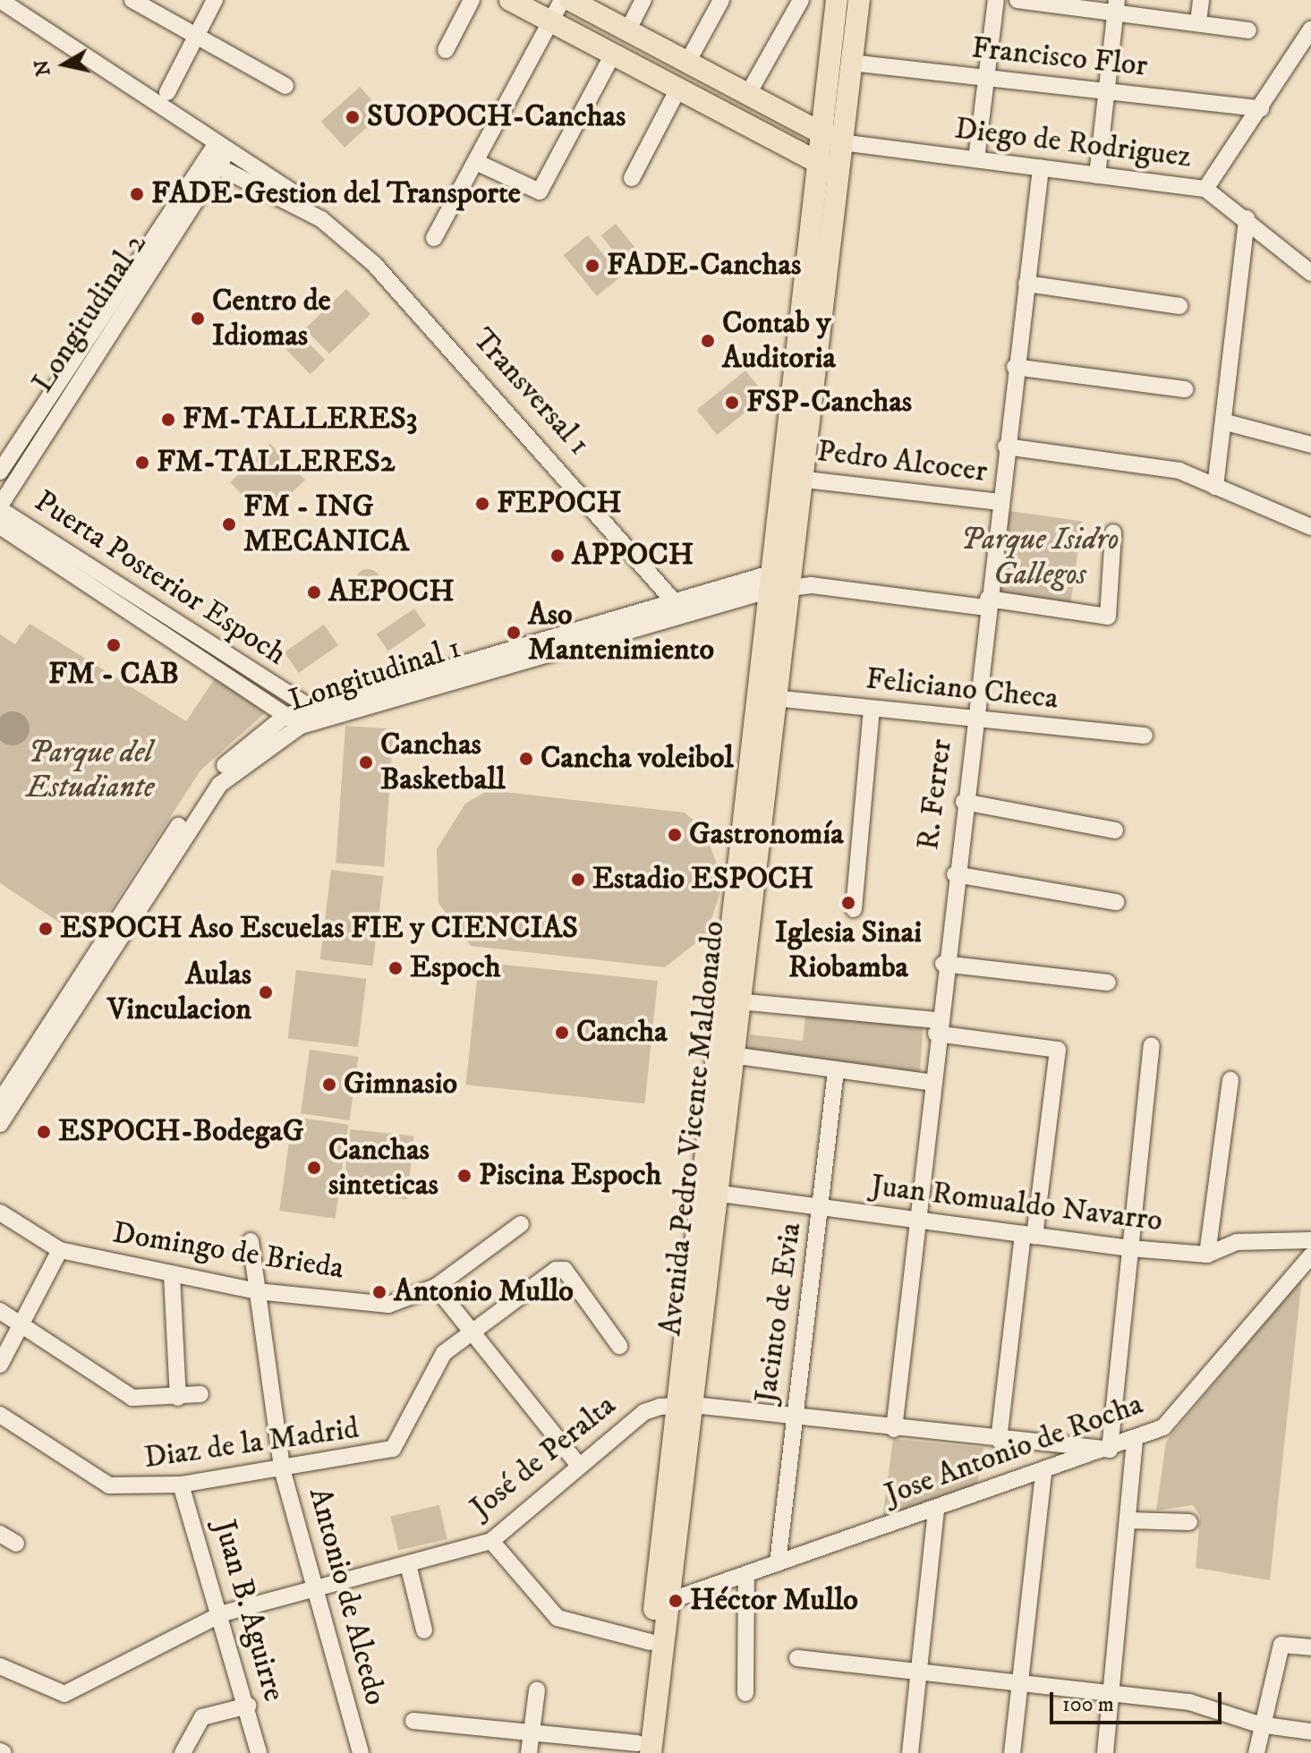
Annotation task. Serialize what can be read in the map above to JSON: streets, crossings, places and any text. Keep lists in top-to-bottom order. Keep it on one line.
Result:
{"streets":{"main road":["Avenida Pedro Vicente Maldonado"],"street":["Francisco Flor","Diego de Rodriguez","Longitudinal 2","Transversal 1","Pedro Alcocer","Puerta Posterior Espoch","Longitudinal 1","Feliciano Checa","R. Ferrer","Juan Romualdo Navarro","Domingo de Brieda","Jacinto de Evia","Diaz de la Madrid","Jose Antonio de Rocha","José de Peralta","Antonio de Alcedo","Juan B. Aguirre"]},"crossings":[["Francisco Flor","Avenida Pedro Vicente Maldonado"],["Diego de Rodriguez","R. Ferrer"],["Diego de Rodriguez","Avenida Pedro Vicente Maldonado"],["Longitudinal 2","Transversal 1"],["Longitudinal 2","Puerta Posterior Espoch"],["Transversal 1","Longitudinal 1"],["Pedro Alcocer","R. Ferrer"],["Pedro Alcocer","Avenida Pedro Vicente Maldonado"],["Puerta Posterior Espoch","Longitudinal 1"],["Longitudinal 1","R. Ferrer"],["Longitudinal 1","Avenida Pedro Vicente Maldonado"],["Feliciano Checa","R. Ferrer"],["Feliciano Checa","Avenida Pedro Vicente Maldonado"],["R. Ferrer","Juan Romualdo Navarro"],["R. Ferrer","José de Peralta"],["Avenida Pedro Vicente Maldonado","Juan Romualdo Navarro"],["Avenida Pedro Vicente Maldonado","Jose Antonio de Rocha"],["Avenida Pedro Vicente Maldonado","José de Peralta"],["Juan Romualdo Navarro","Jacinto de Evia"],["Domingo de Brieda","Antonio de Alcedo"],["Jacinto de Evia","Jose Antonio de Rocha"],["Jacinto de Evia","José de Peralta"],["Diaz de la Madrid","Antonio de Alcedo"],["Diaz de la Madrid","Juan B. Aguirre"],["Jose Antonio de Rocha","José de Peralta"],["José de Peralta","Antonio de Alcedo"],["José de Peralta","Juan B. Aguirre"]],"parks":["Parque Isidro Gallegos","Parque del Estudiante"],"places":["SUOPOCH-Canchas","FADE-Gestion del Transporte","FADE-Canchas","Centro de Idiomas","Contab y Auditoria","FSP-Canchas","FM-TALLERES3","FM-TALLERES2","FEPOCH","FM - ING MECANICA","APPOCH","AEPOCH","Aso Mantenimiento","FM - CAB","Cancha voleibol","Canchas Basketball","Gastronomía","Estadio ESPOCH","Iglesia Sinai Riobamba","ESPOCH Aso Escuelas FIE y CIENCIAS","Espoch","Aulas Vinculacion","Cancha","Gimnasio","ESPOCH-BodegaG","Canchas sinteticas","Piscina Espoch","Antonio Mullo","Héctor Mullo"],"scale_bar":"100 m","north":"left"}
